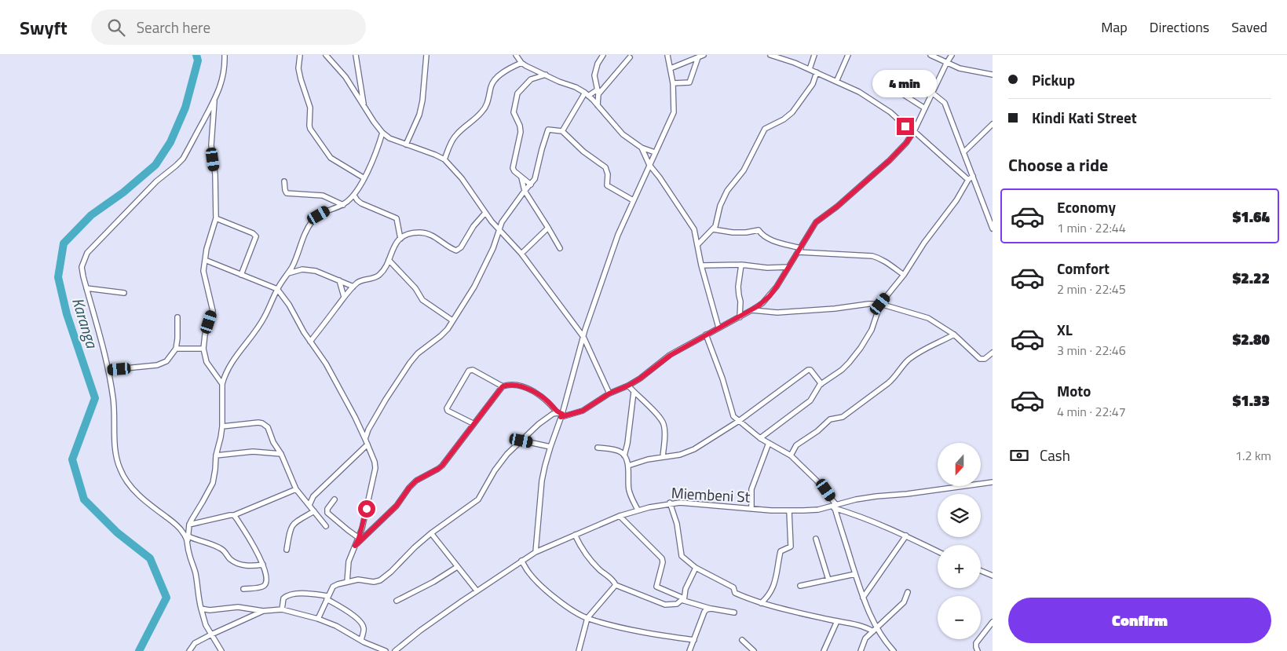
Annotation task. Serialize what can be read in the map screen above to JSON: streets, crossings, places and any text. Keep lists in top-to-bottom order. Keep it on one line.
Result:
{"streets":{"street":["Miembeni St"]},"water":["Karanga"],"north":"bottom","page":{"header":"Swyft","search":"Search here","nav":["Map","Directions","Saved"],"banner":["Pickup","Kindi Kati Street"],"bubble":"4 min","heading":"Choose a ride","list":[{"name":"Economy","note":"1 min · 22:44","value":"$1.64"},{"name":"Comfort","note":"2 min · 22:45","value":"$2.22"},{"name":"XL","note":"3 min · 22:46","value":"$2.80"},{"name":"Moto","note":"4 min · 22:47","value":"$1.33"}],"pay":["Cash","1.2 km"],"map_buttons":["+","−"],"buttons":"Confirm"}}
